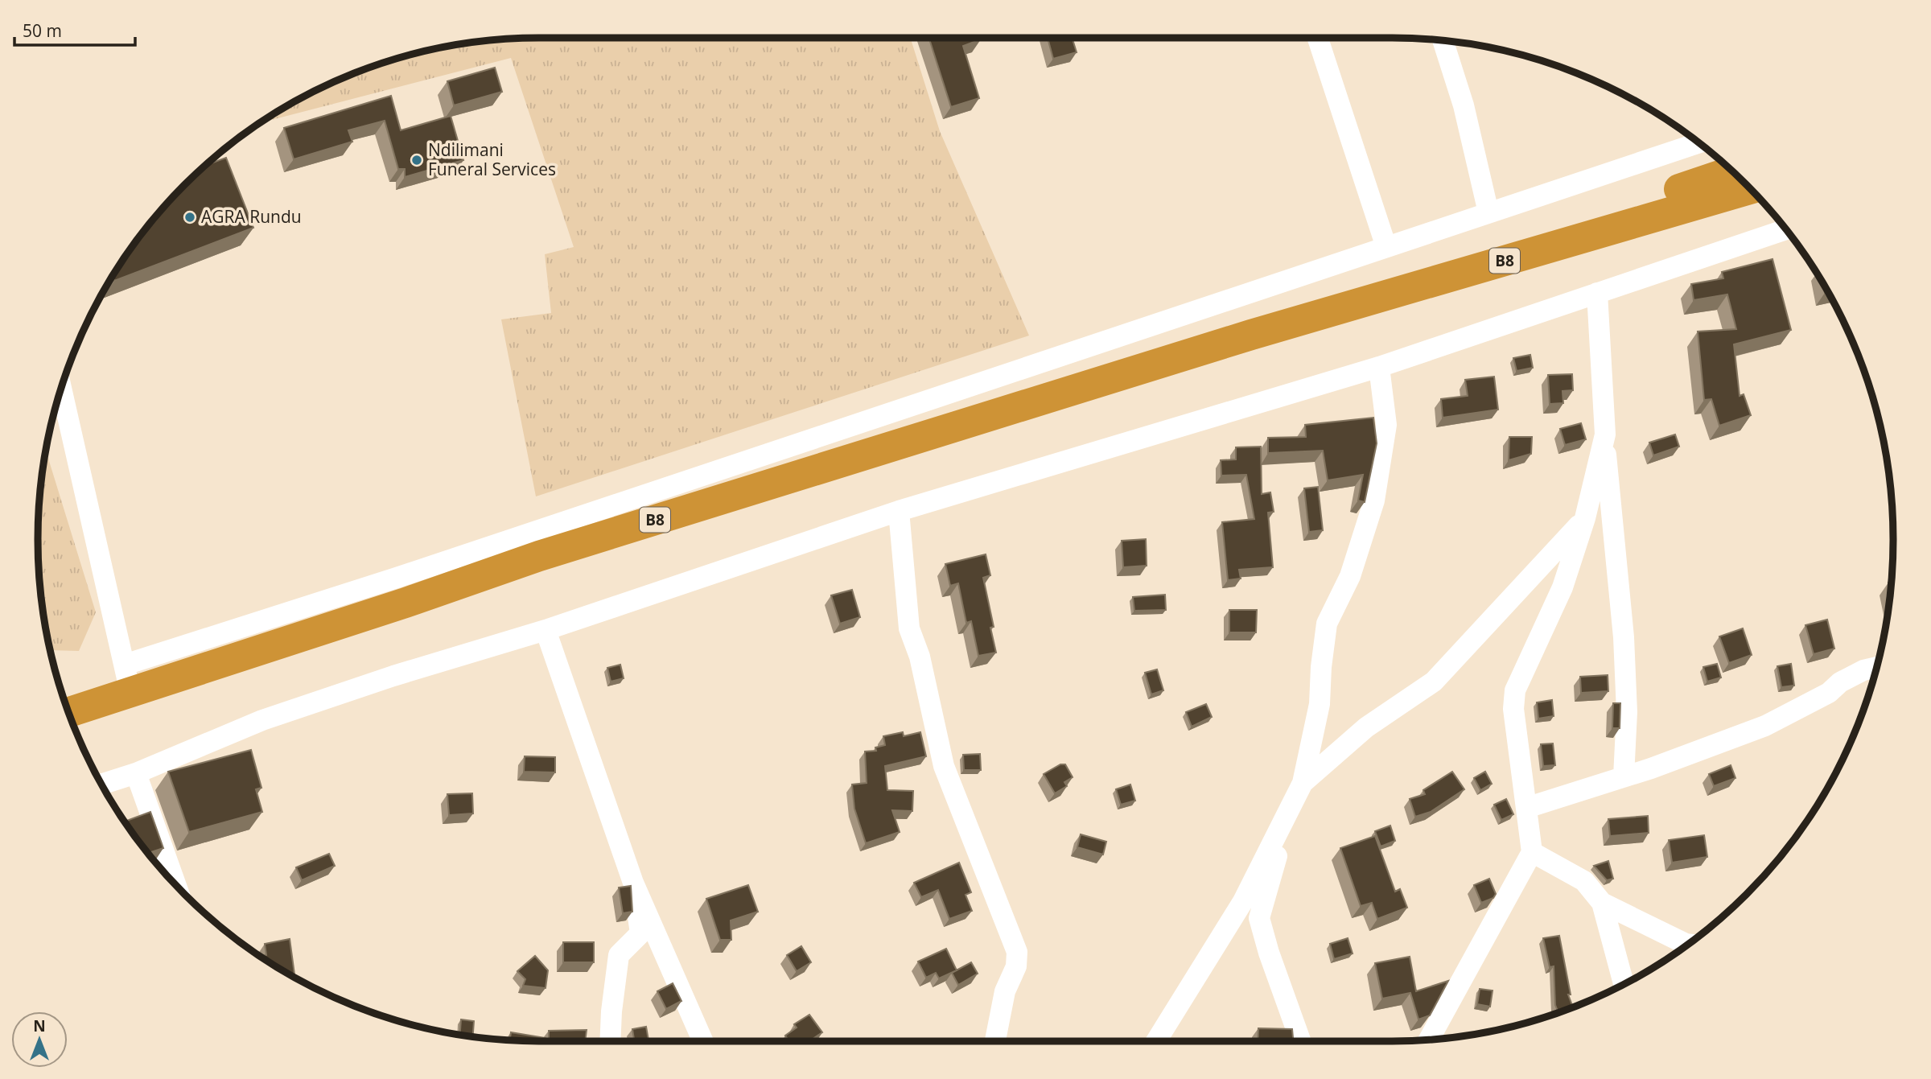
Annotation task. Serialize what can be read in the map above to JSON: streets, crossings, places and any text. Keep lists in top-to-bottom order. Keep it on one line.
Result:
{"streets":{"highway":["B8"]},"places":["Ndilimani Funeral Services","AGRA Rundu"],"scale_bar":"50 m","north":"top"}
